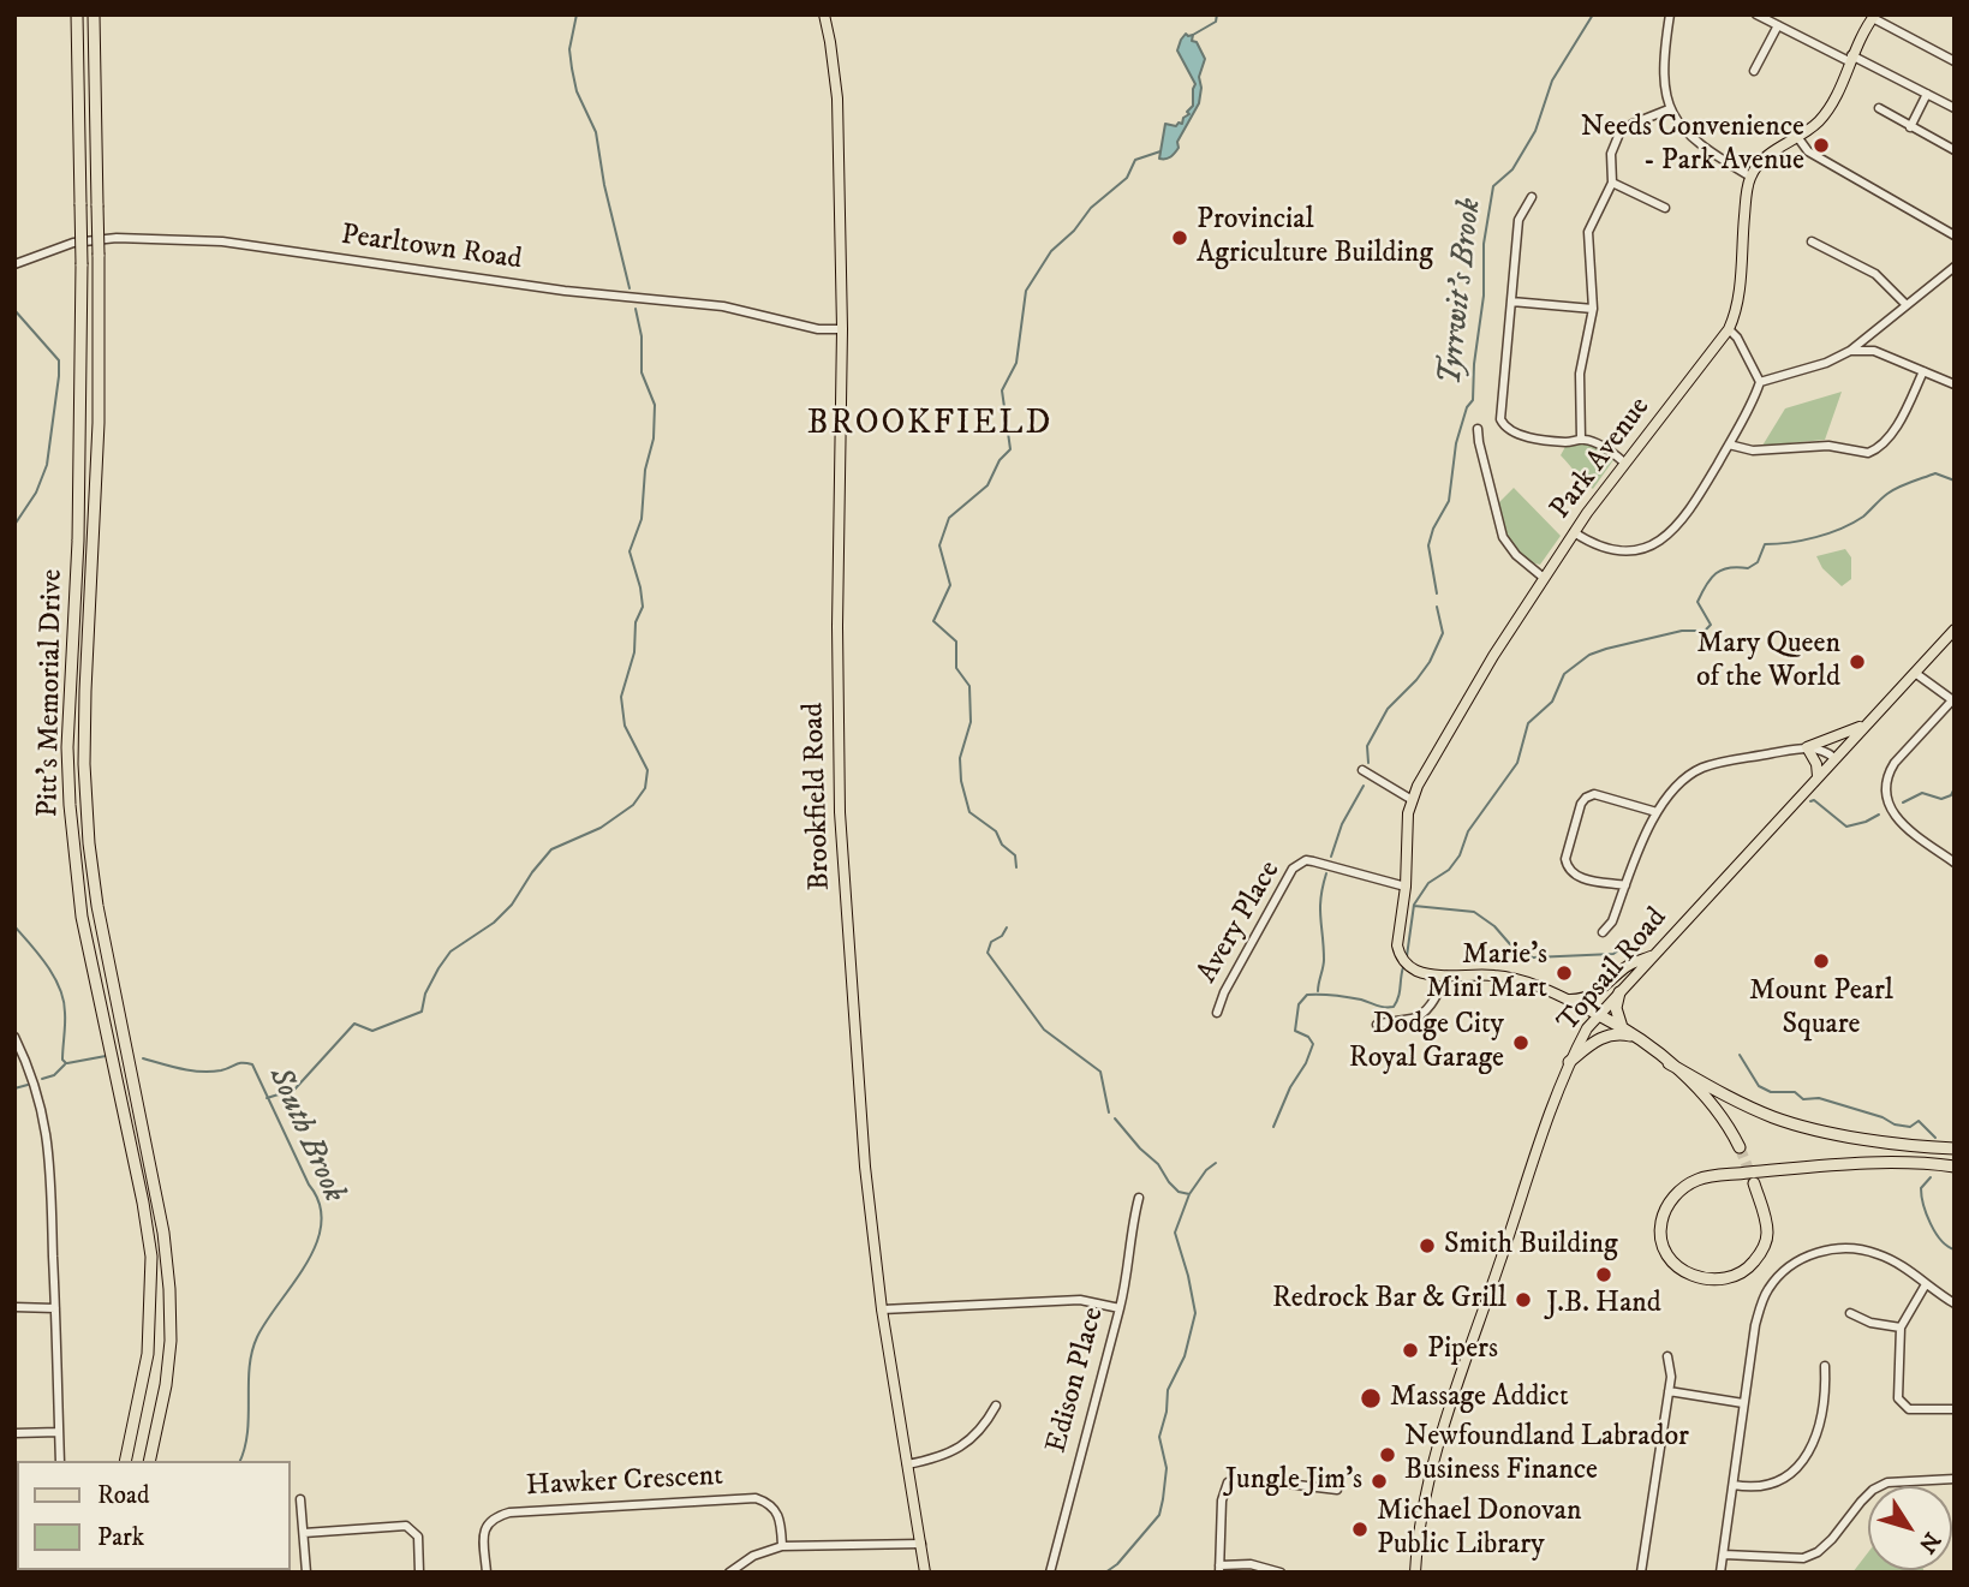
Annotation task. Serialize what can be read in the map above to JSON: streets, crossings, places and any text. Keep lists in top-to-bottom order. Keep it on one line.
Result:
{"streets":{"highway":["Pitt's Memorial Drive"],"main road":["Park Avenue","Brookfield Road","Topsail Road"],"street":["Pearltown Road","Avery Place","Edison Place","Hawker Crescent"]},"crossings":[["Pearltown Road","Brookfield Road"],["Park Avenue","Avery Place"]],"districts":["BROOKFIELD"],"water":["Tyrrwit's Brook","South Brook"],"places":["Needs Convenience - Park Avenue","Provincial Agriculture Building","Mary Queen of the World","Mount Pearl Square","Marie's Mini Mart","Dodge City Royal Garage","Smith Building","J.B. Hand","Redrock Bar & Grill","Pipers","Massage Addict","Newfoundland Labrador Business Finance","Jungle Jim's","Michael Donovan Public Library"],"legend":["Road","Park"],"north":"bottom right"}
